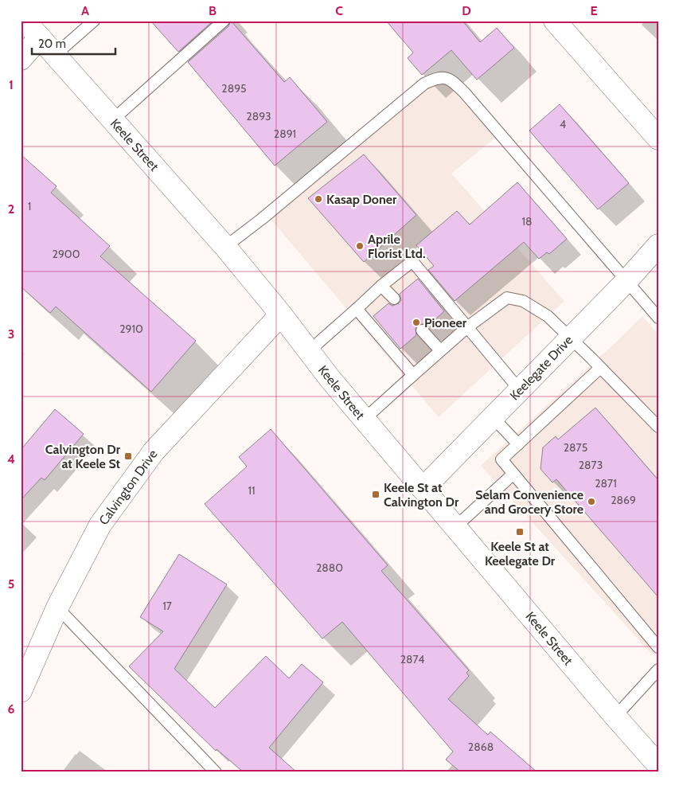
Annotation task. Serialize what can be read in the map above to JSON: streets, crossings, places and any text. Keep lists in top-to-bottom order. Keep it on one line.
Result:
{"streets":{"main road":["Keele Street","Keelegate Drive","Calvington Drive"]},"crossings":[["Keele Street","Keelegate Drive"],["Keele Street","Calvington Drive"]],"places":{"other":["Kasap Doner","Aprile Florist Ltd.","Pioneer","Selam Convenience and Grocery Store"],"transit":["Calvington Dr at Keele St","Keele St at Calvington Dr","Keele St at Keelegate Dr"]},"house_numbers":["2895","2893","4","2891","1","18","2900","2910","2875","2873","2871","11","2869","2880","17","2874","2868"],"scale_bar":"20 m","grid":{"columns":["A","B","C","D","E"],"rows":["1","2","3","4","5","6"]}}
